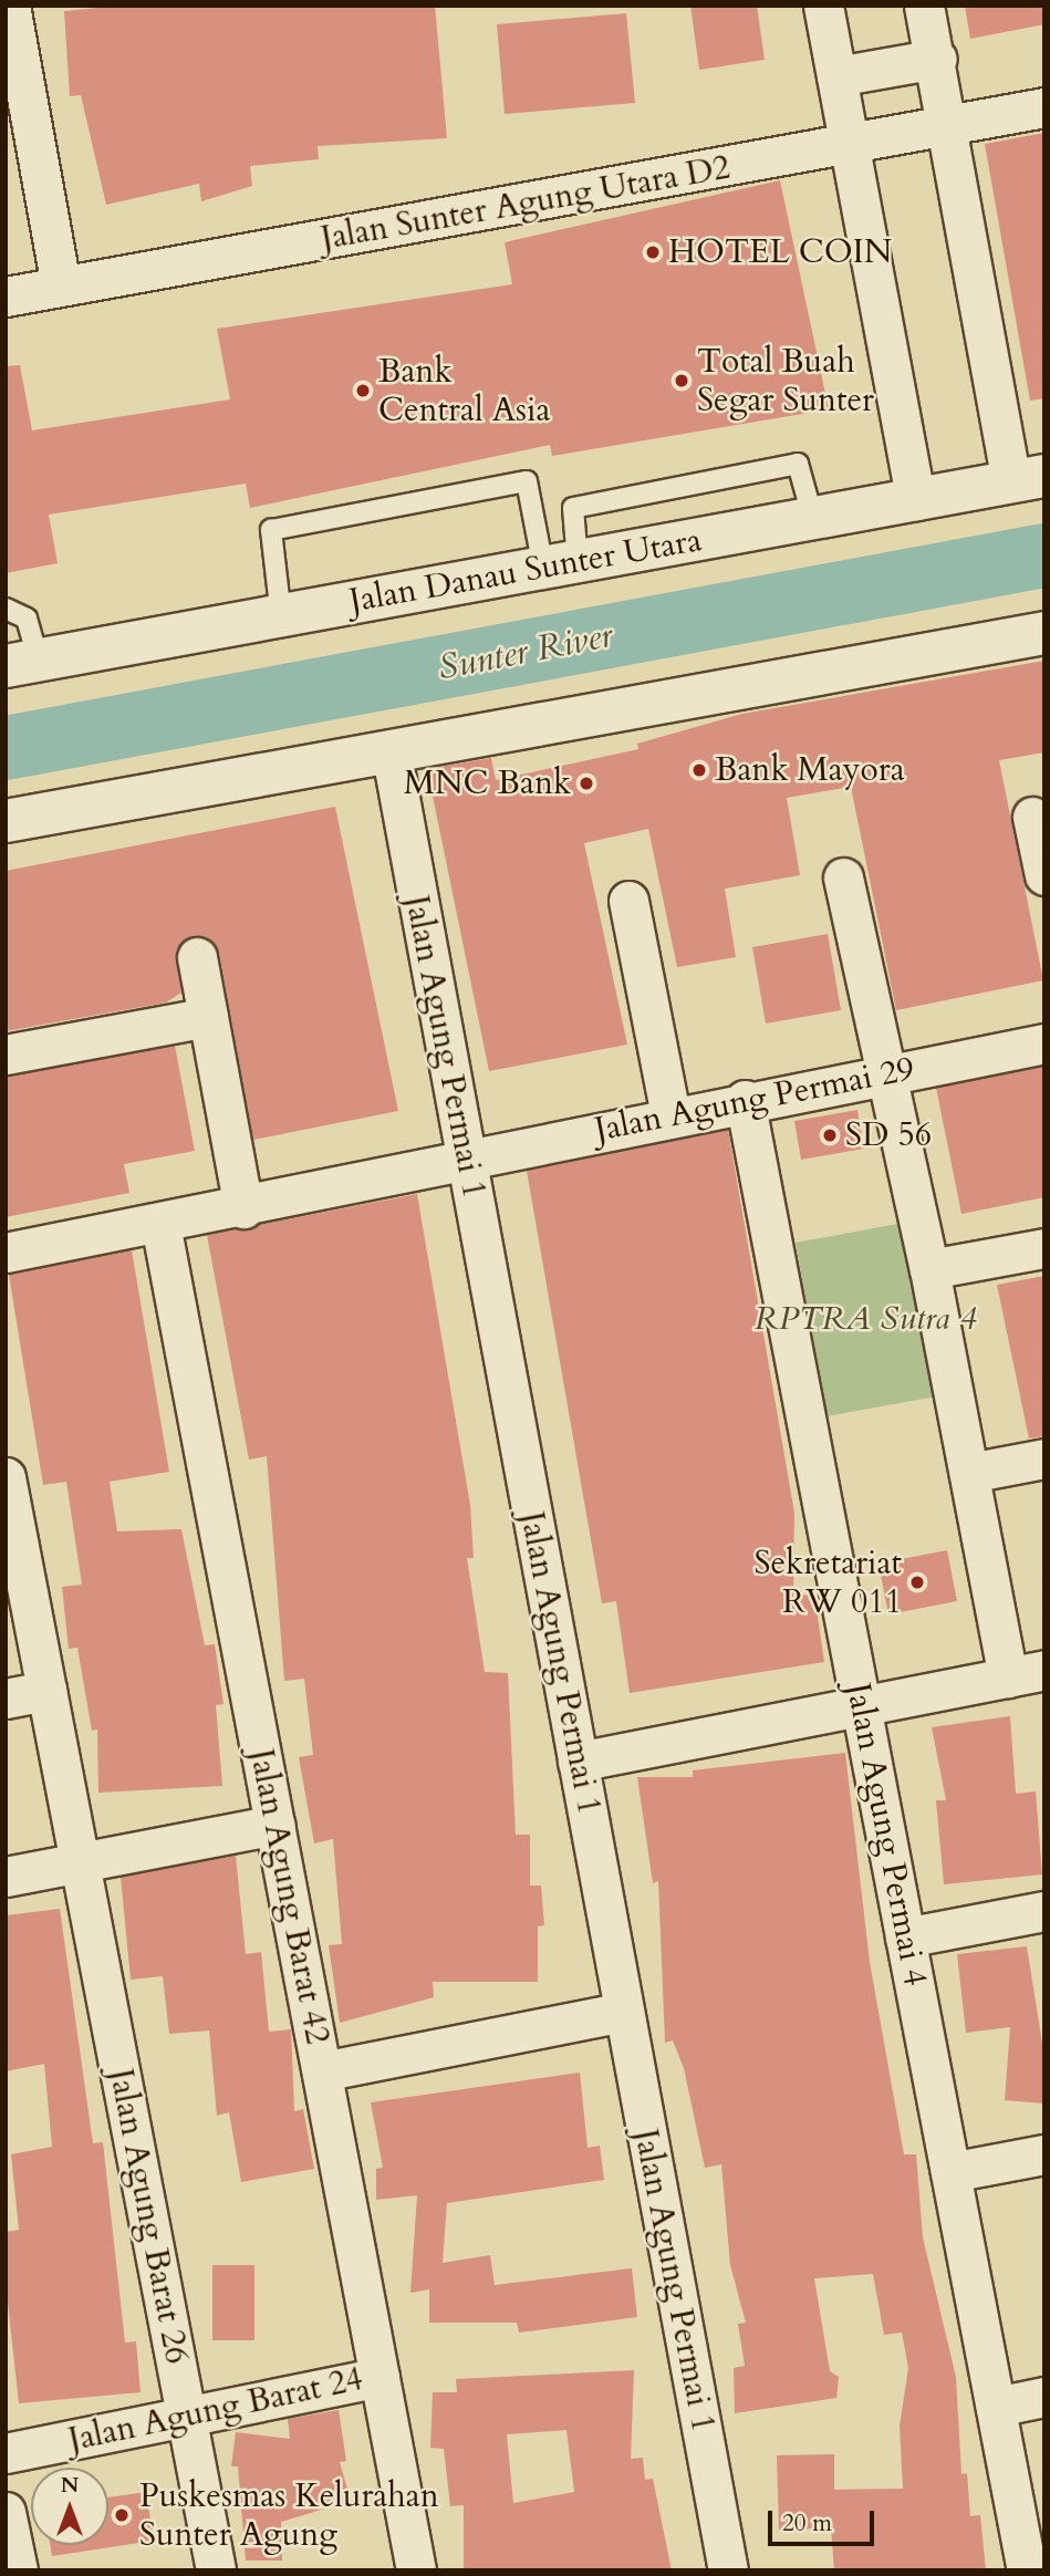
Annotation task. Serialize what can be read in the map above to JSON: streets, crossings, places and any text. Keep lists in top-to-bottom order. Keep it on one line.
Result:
{"streets":{"main road":["Jalan Danau Sunter Utara"],"street":["Jalan Sunter Agung Utara D2","Jalan Agung Permai 1","Jalan Agung Permai 29","Jalan Agung Permai 4","Jalan Agung Barat 42","Jalan Agung Barat 26","Jalan Agung Barat 24"]},"crossings":[["Jalan Agung Permai 1","Jalan Agung Permai 29"],["Jalan Agung Permai 29","Jalan Agung Permai 4"],["Jalan Agung Permai 29","Jalan Agung Barat 42"],["Jalan Agung Barat 42","Jalan Agung Barat 24"],["Jalan Agung Barat 26","Jalan Agung Barat 24"]],"water":["Sunter River"],"parks":["RPTRA Sutra 4"],"places":["HOTEL COIN","Total Buah Segar Sunter","Bank Central Asia","Bank Mayora","MNC Bank","SD 56","Sekretariat RW 011","Puskesmas Kelurahan Sunter Agung"],"scale_bar":"20 m","north":"top"}
